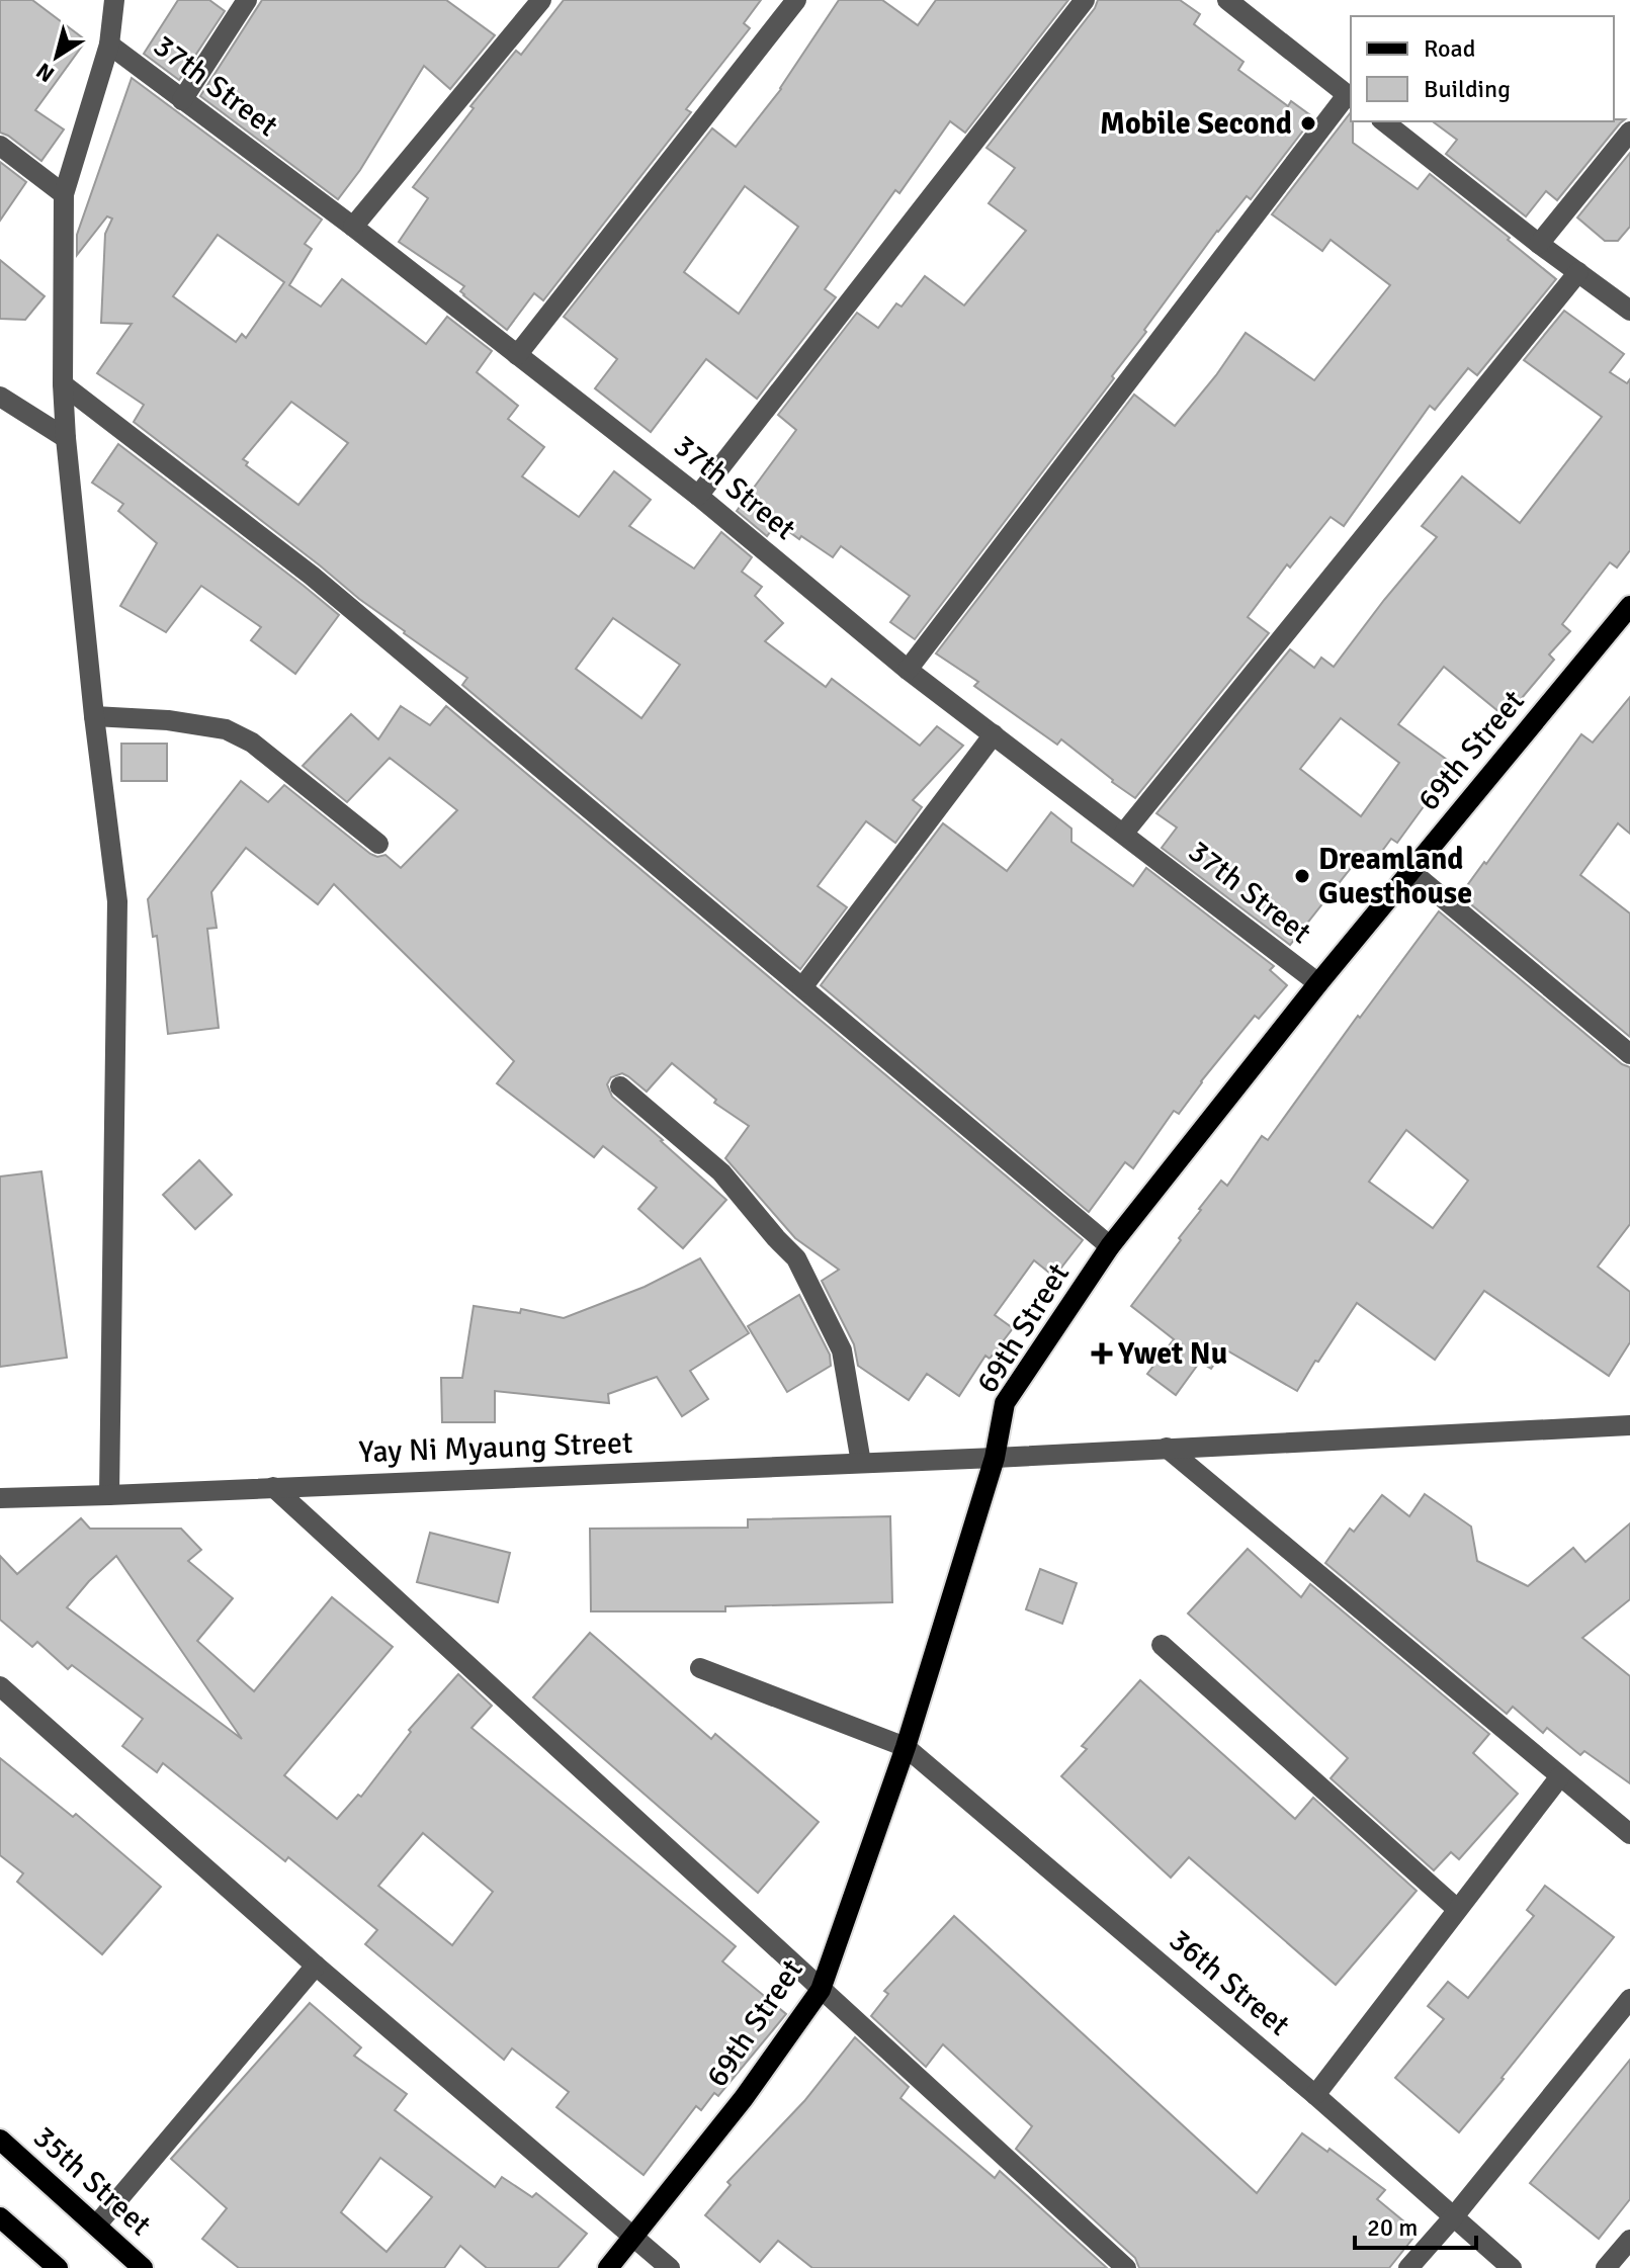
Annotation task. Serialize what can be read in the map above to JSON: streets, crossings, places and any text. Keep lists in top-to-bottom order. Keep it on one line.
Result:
{"streets":{"main road":["69th Street","35th Street"],"street":["37th Street","Yay Ni Myaung Street","36th Street"]},"crossings":[["37th Street","69th Street"],["69th Street","Yay Ni Myaung Street"],["69th Street","36th Street"]],"places":{"other":["Mobile Second","Dreamland Guesthouse"],"health":["Ywet Nu"]},"legend":["Road","Building"],"scale_bar":"20 m","north":"bottom left"}
